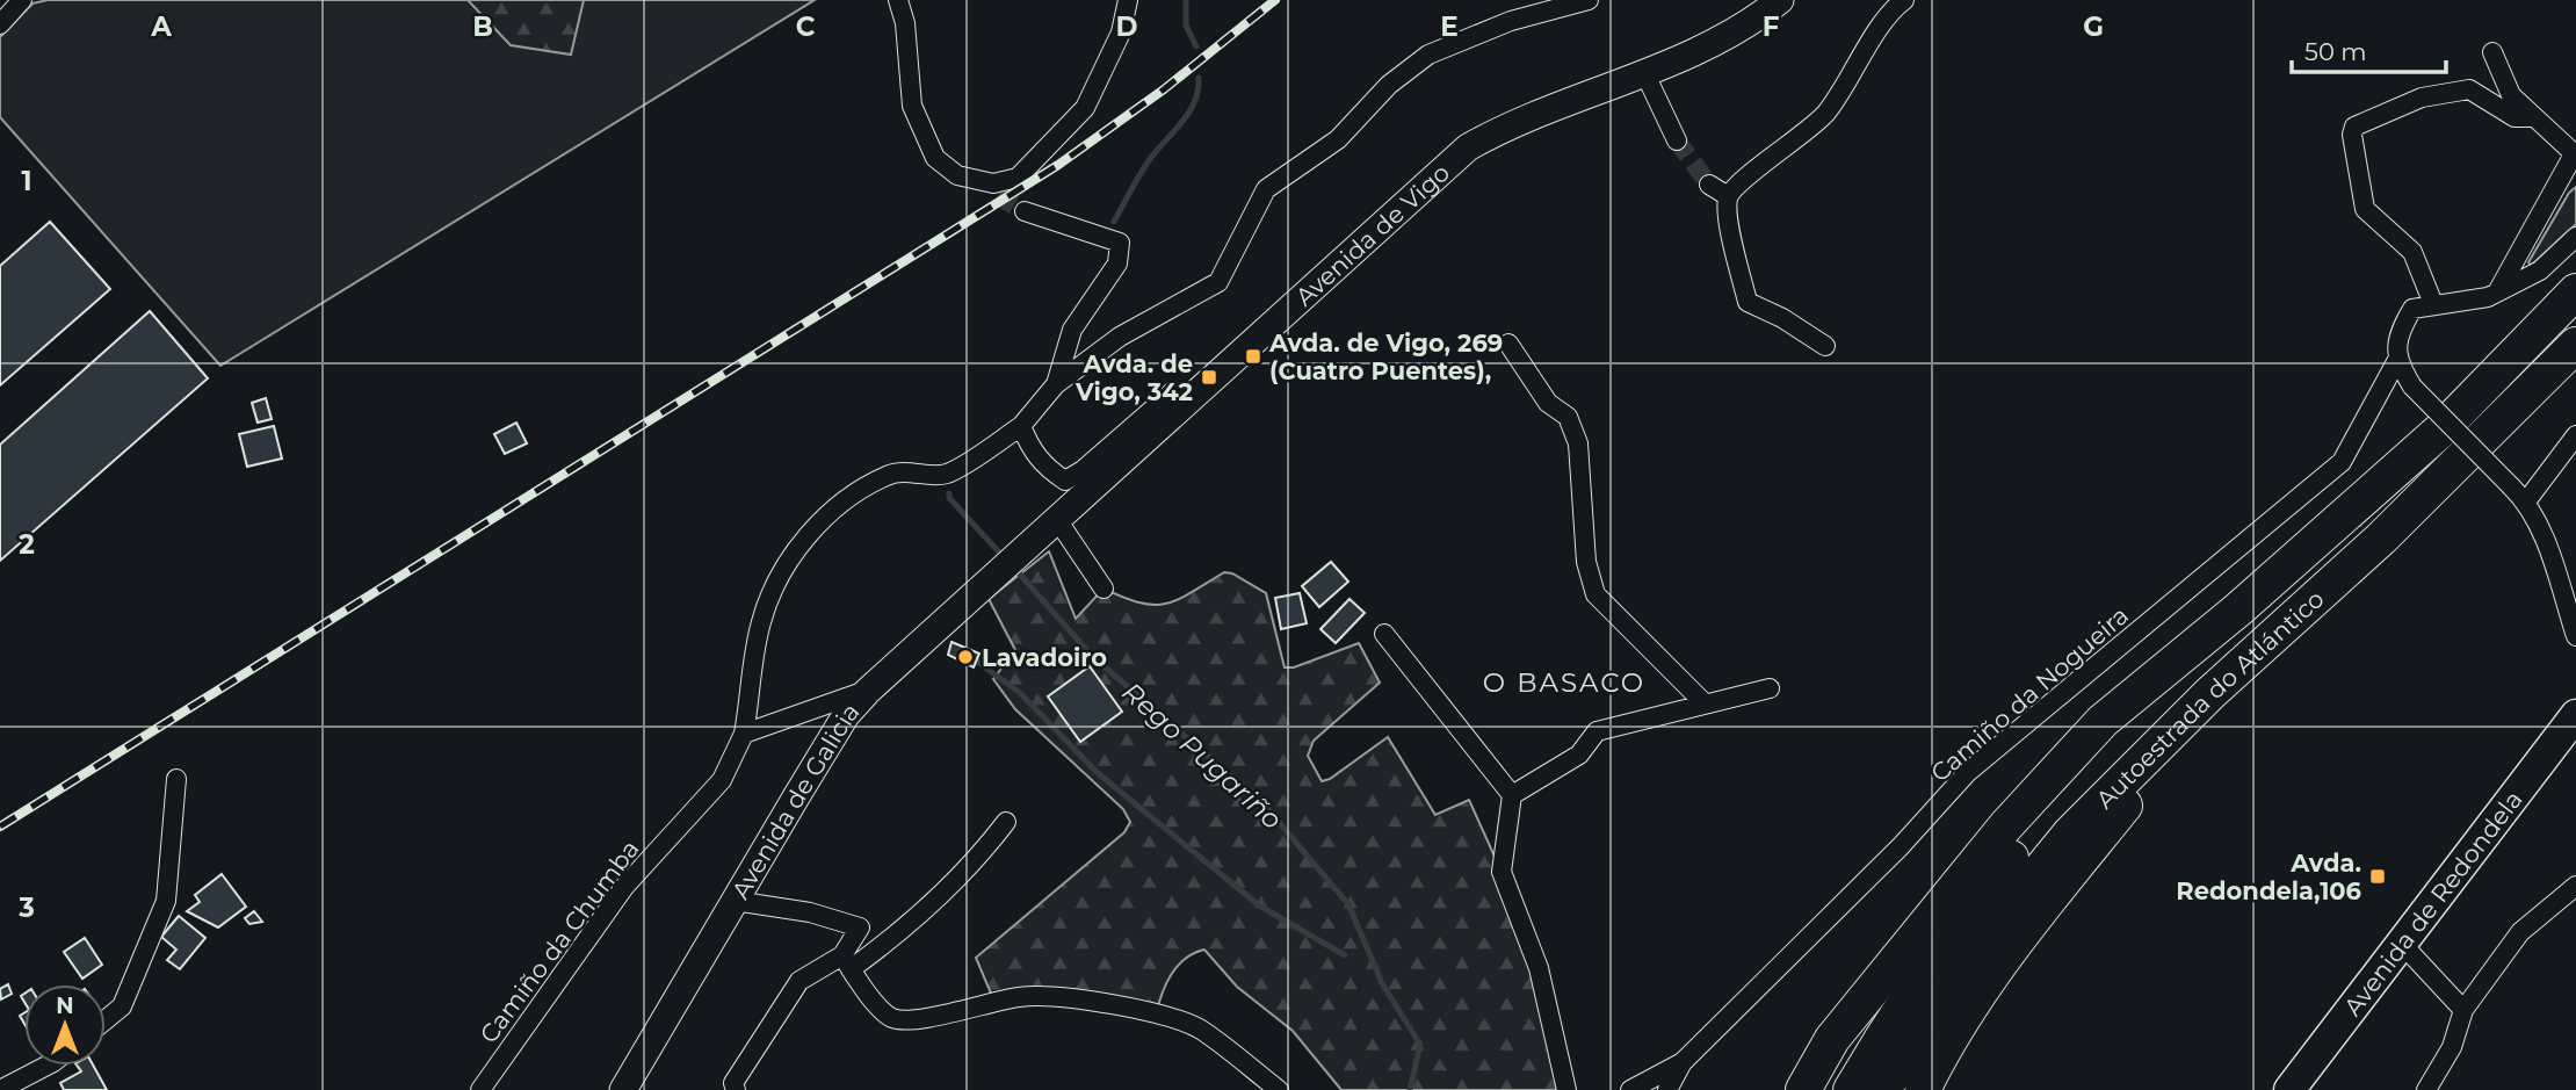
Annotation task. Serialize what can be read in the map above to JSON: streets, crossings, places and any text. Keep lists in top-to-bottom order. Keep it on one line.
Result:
{"streets":{"highway":["Autoestrada do Atlántico","Avenida de Redondela"],"main road":["Avenida de Vigo","Avenida de Galicia"],"street":["Camiño da Nogueira","Camiño da Chumba"]},"crossings":[["Avenida de Vigo","Avenida de Galicia"]],"districts":["O BASACO"],"water":["Rego Pugariño"],"places":{"transit":["Avda. de Vigo, 269 (Cuatro Puentes),","Avda. de Vigo, 342","Avda. Redondela,106"],"other":["Lavadoiro"]},"scale_bar":"50 m","north":"top","grid":{"columns":["A","B","C","D","E","F","G"],"rows":["1","2","3"]}}
